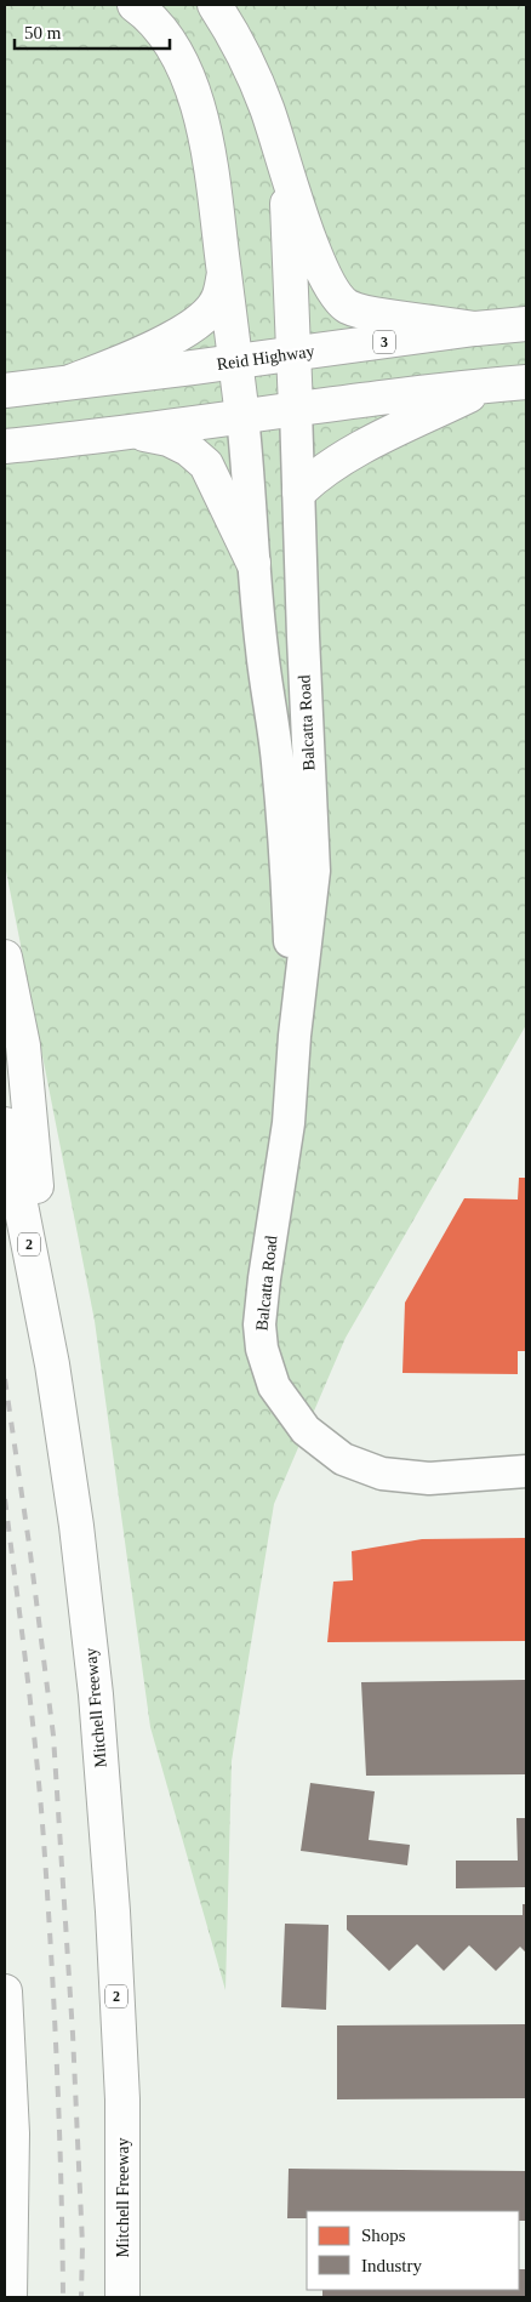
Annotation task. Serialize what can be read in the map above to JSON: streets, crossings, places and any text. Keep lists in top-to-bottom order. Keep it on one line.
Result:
{"streets":{"highway":["3","Reid Highway","2","Mitchell Freeway"],"main road":["Balcatta Road"]},"legend":["Shops","Industry"],"scale_bar":"50 m"}
